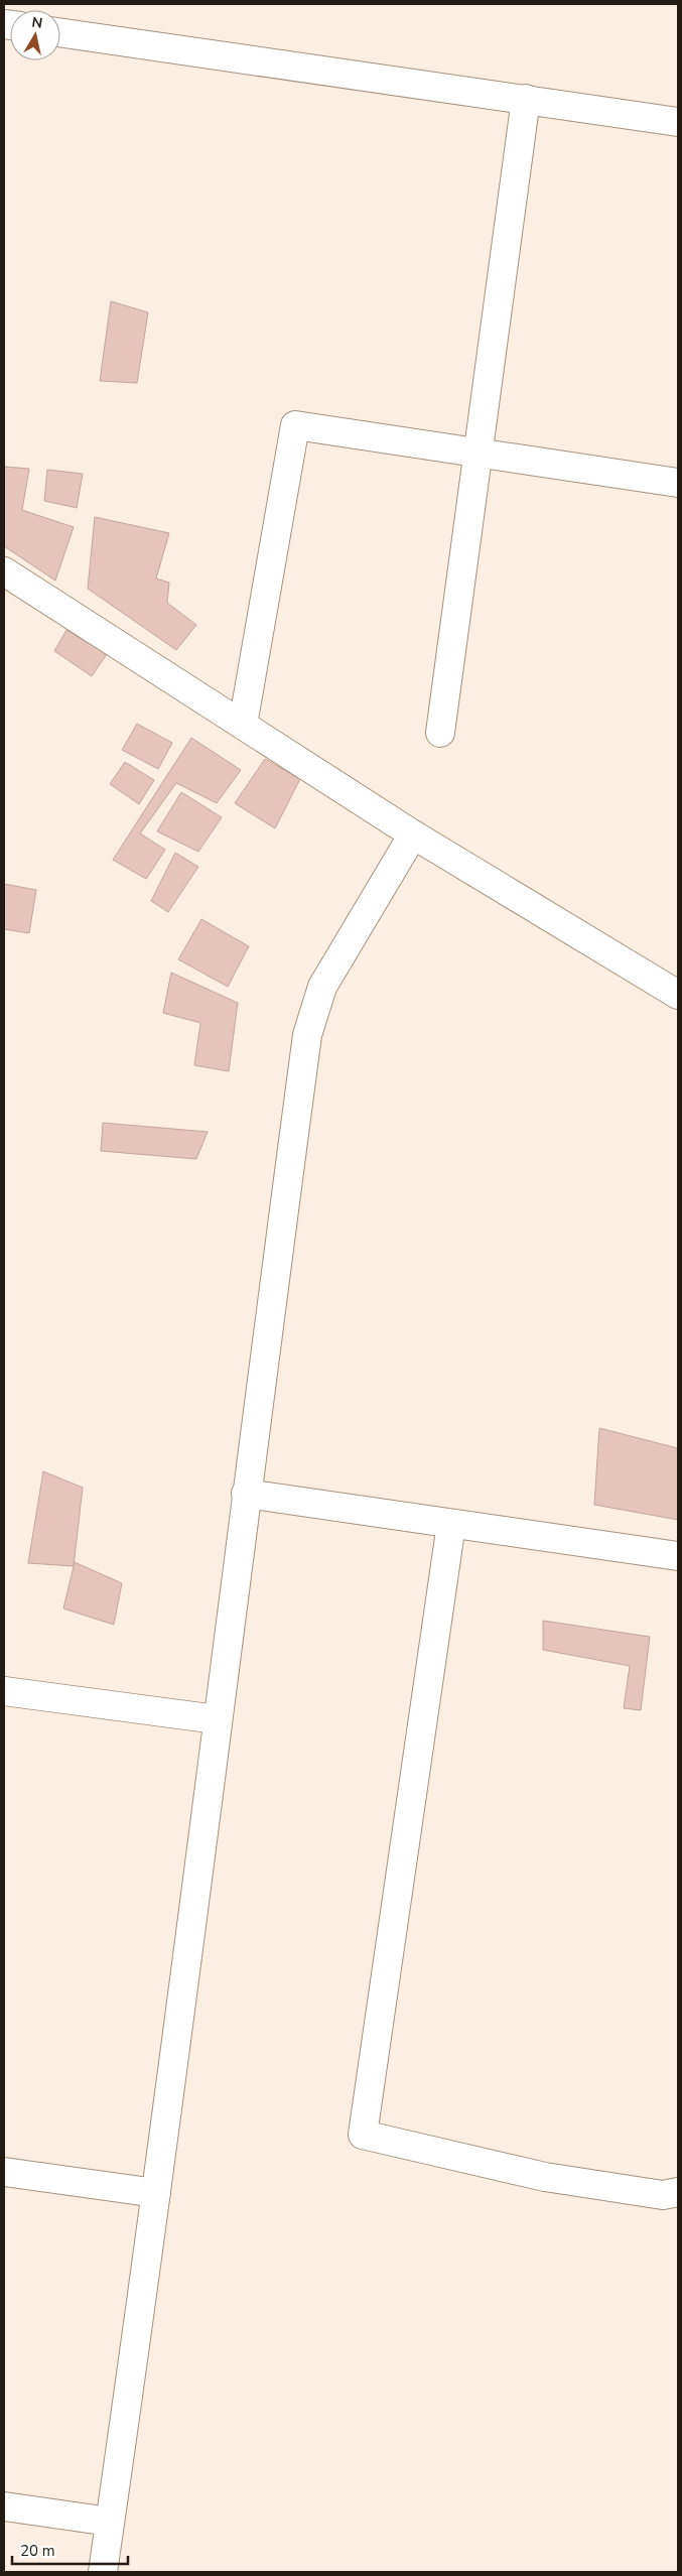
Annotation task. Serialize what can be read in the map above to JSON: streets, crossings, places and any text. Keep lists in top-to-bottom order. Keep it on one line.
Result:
{"scale_bar":"20 m","north":"top"}
